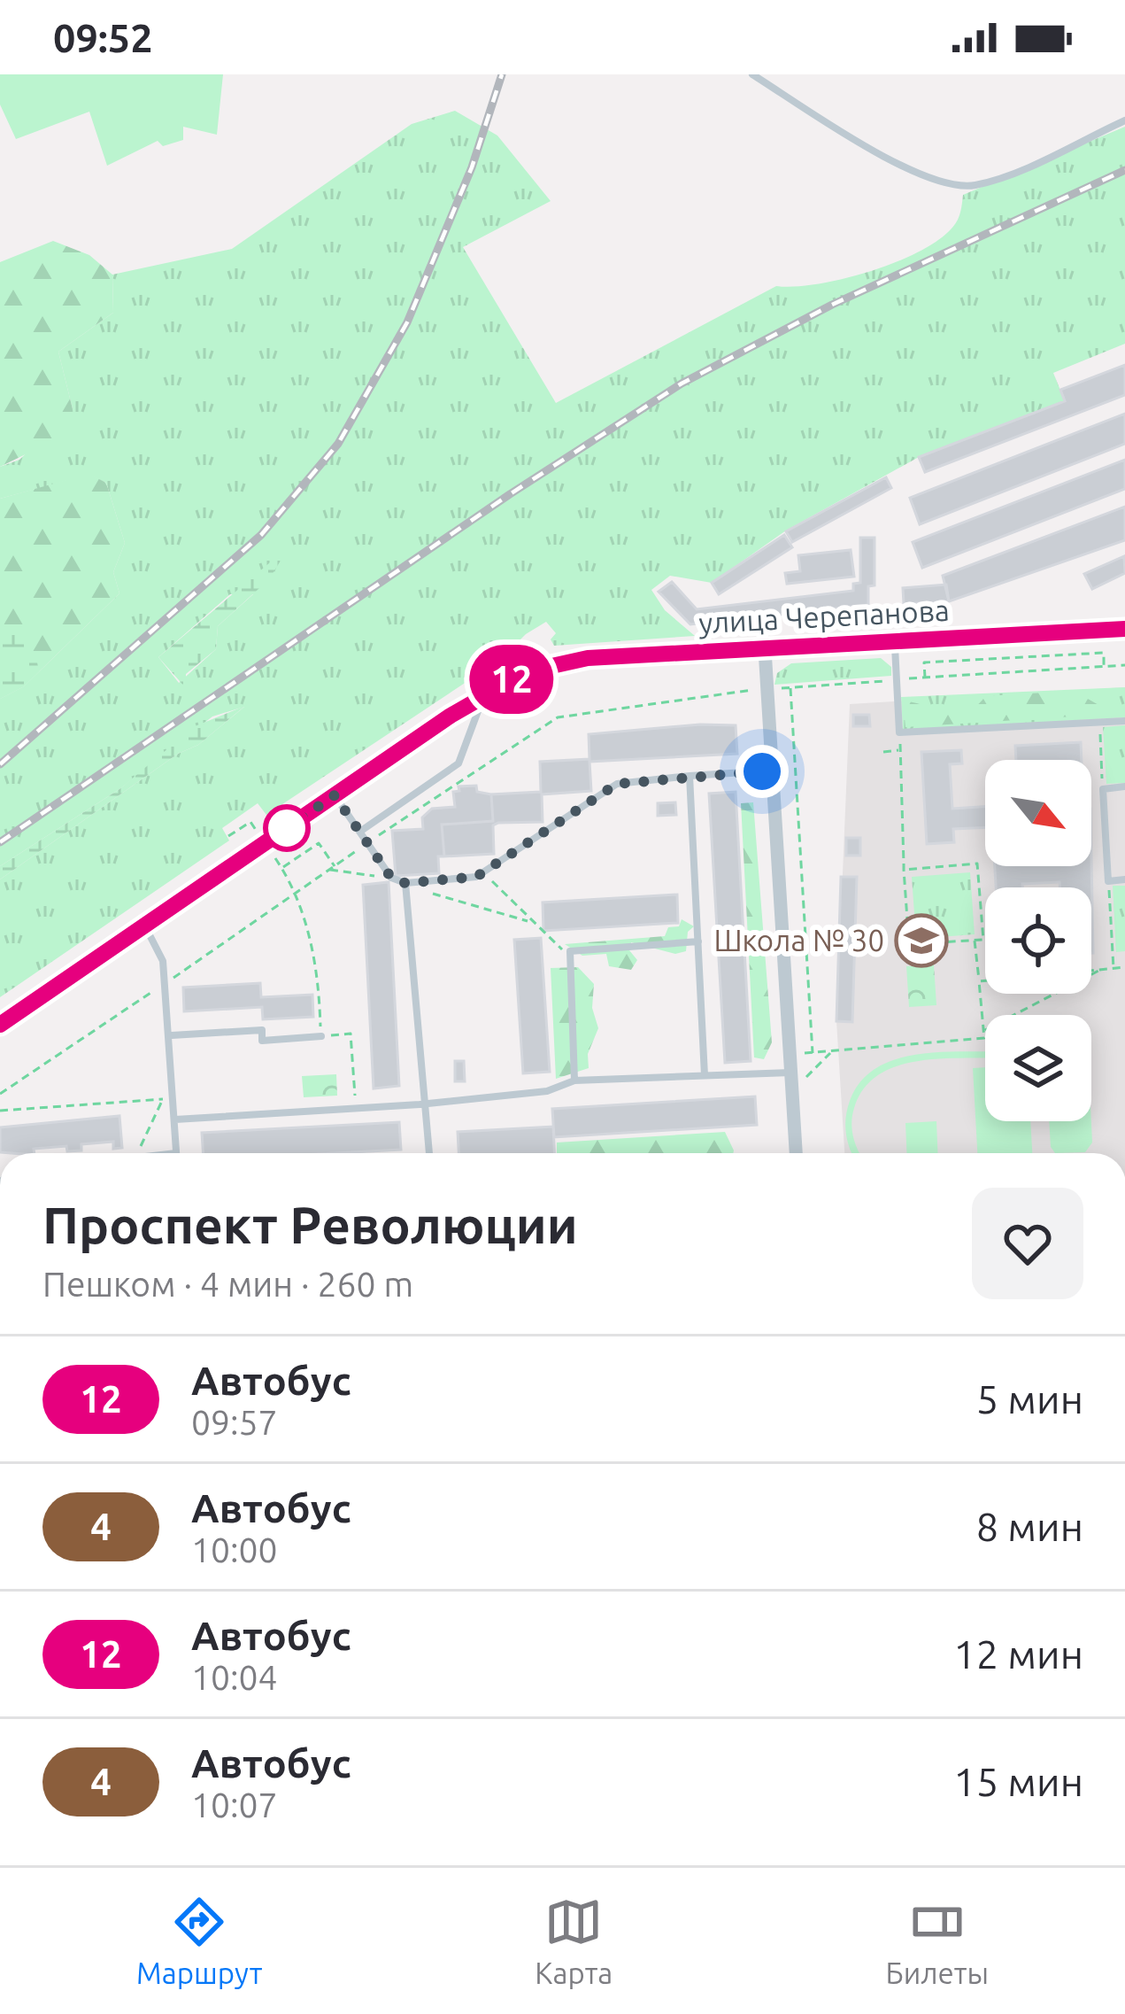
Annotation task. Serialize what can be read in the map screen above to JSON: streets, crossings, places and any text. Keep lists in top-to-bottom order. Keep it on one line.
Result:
{"streets":{"main road":["улица Черепанова"]},"places":{"school or university":["Школа № 30"]},"lines":["bus line 12"],"north":"bottom right","page":{"status":"09:52","on_map":"12","heading":["Проспект Революции","Пешком · 4 мин · 260 m"],"list":[{"mark":"12","name":"Автобус","note":"09:57","value":"5 мин"},{"mark":"4","name":"Автобус","note":"10:00","value":"8 мин"},{"mark":"12","name":"Автобус","note":"10:04","value":"12 мин"},{"mark":"4","name":"Автобус","note":"10:07","value":"15 мин"}],"tabs":["Маршрут","Карта","Билеты"]}}
